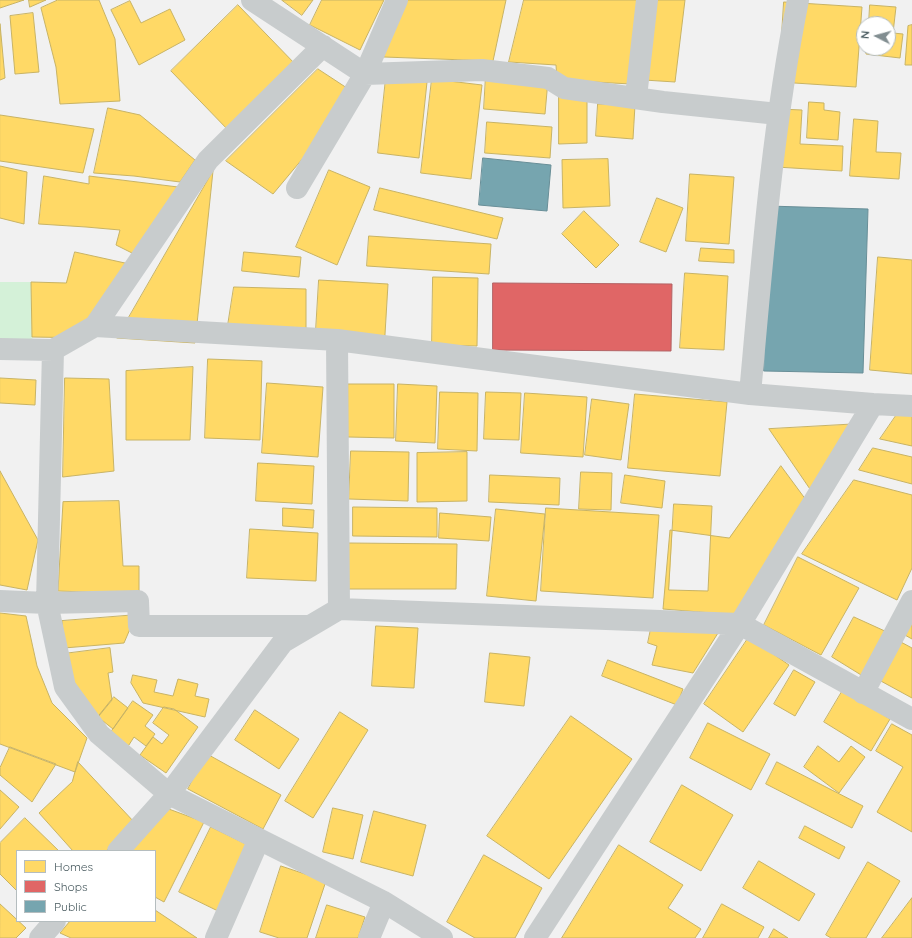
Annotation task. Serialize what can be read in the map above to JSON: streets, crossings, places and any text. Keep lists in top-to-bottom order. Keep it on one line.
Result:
{"legend":["Homes","Shops","Public"],"north":"left"}
